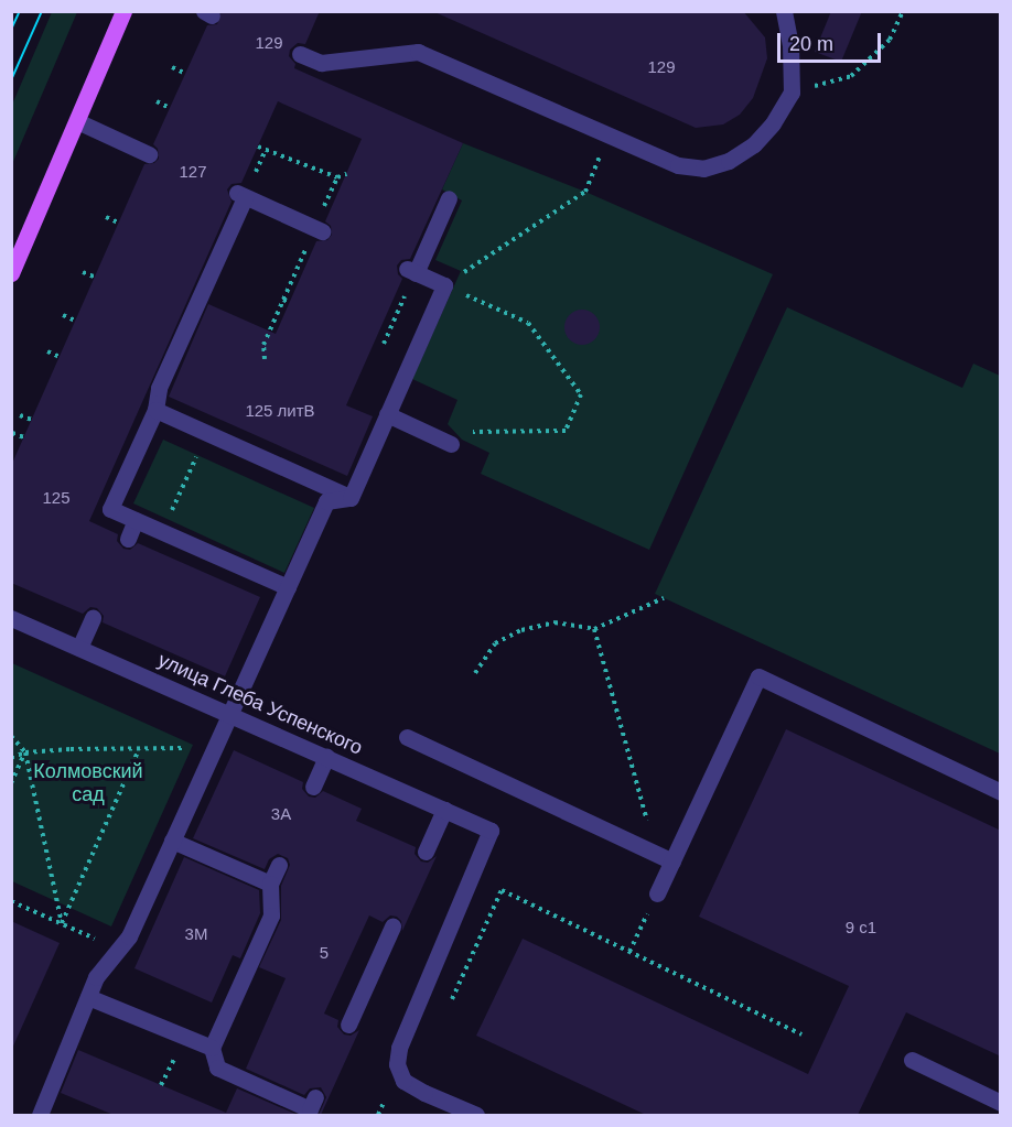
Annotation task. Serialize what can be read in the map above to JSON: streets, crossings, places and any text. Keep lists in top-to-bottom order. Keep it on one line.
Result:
{"streets":{"street":["улица Глеба Успенского"]},"parks":["Колмовский сад"],"house_numbers":["129","129","127","125 литВ","125","3А","9 с1","3М","5"],"scale_bar":"20 m"}
